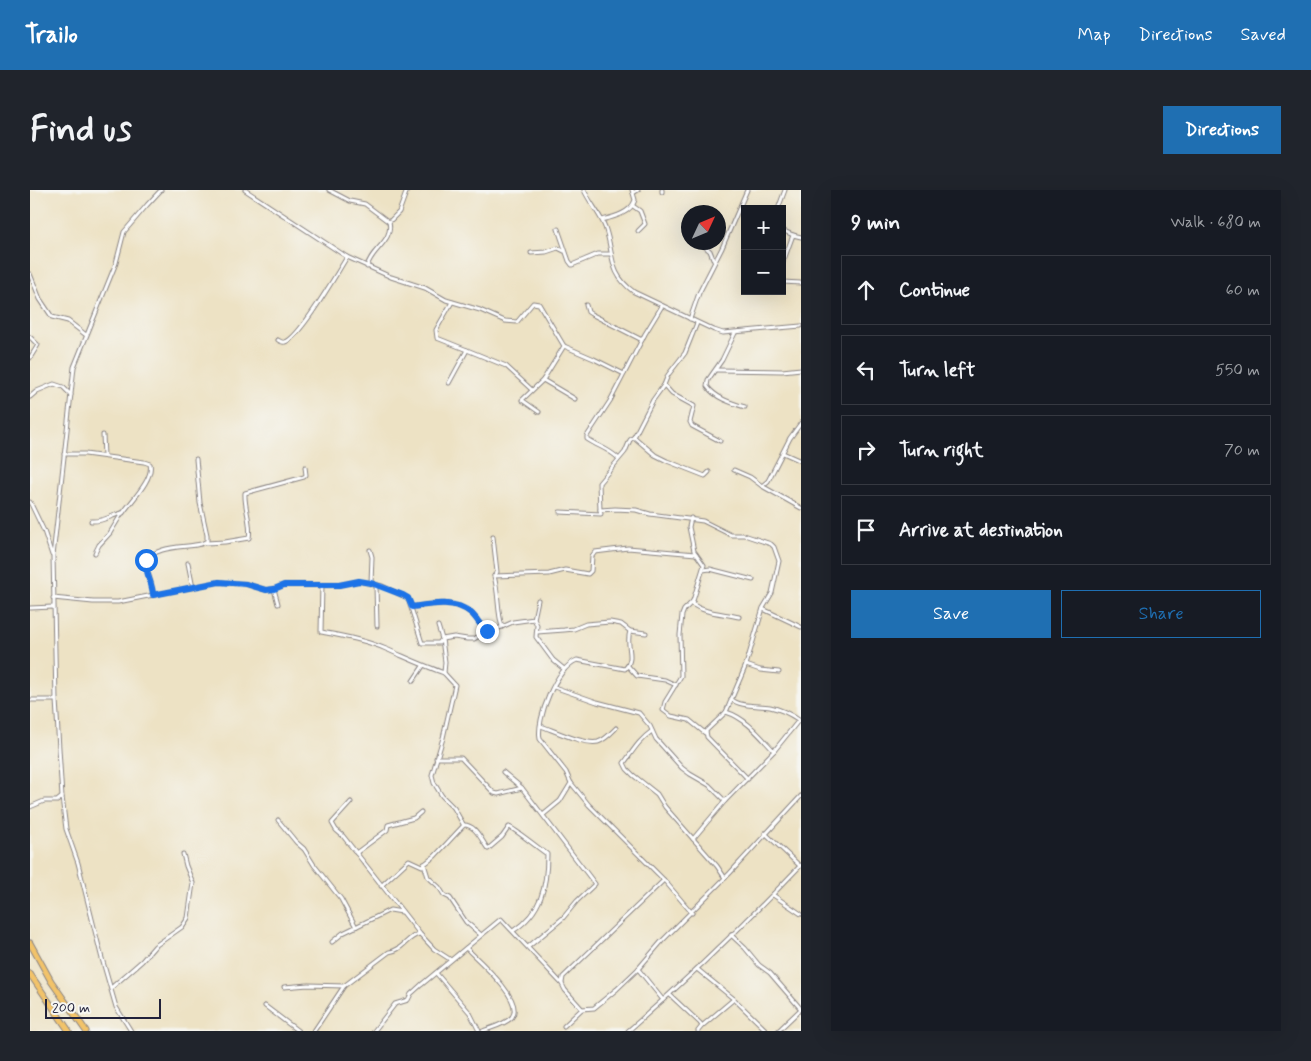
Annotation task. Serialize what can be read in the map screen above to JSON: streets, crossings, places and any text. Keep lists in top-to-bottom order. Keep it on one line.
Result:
{"scale_bar":"200 m","north":"top right","page":{"header":"Trailo","nav":["Map","Directions","Saved"],"buttons":["Directions",["Save","Share"]],"title":"Find us","heading":["9 min","Walk · 680 m"],"map_buttons":["+","−"],"list":[["Continue","60 m"],["Turn left","550 m"],["Turn right","70 m"],"Arrive at destination"],"scale":"200 m"}}
